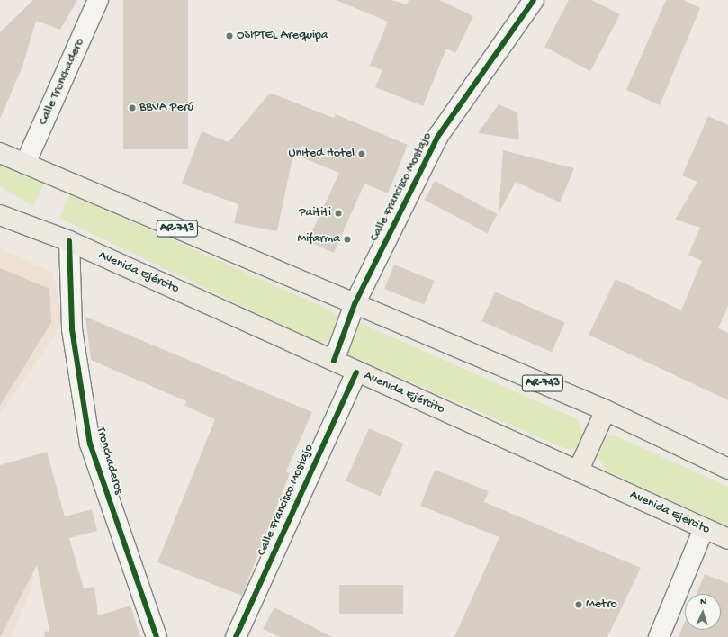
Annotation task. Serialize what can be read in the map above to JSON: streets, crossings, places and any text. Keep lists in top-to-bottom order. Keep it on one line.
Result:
{"streets":{"main road":["AR-743","Avenida Ejército"],"street":["Calle Tronchadero","Calle Francisco Mostajo","Tronchaderos"]},"crossings":[["Calle Tronchadero","AR-743"],["Calle Francisco Mostajo","AR-743"],["Calle Francisco Mostajo","Avenida Ejército"],["Avenida Ejército","Tronchaderos"]],"places":["OSIPTEL Arequipa","BBVA Perú","United Hotel","Paititi","Mifarma","Metro"],"north":"top"}
